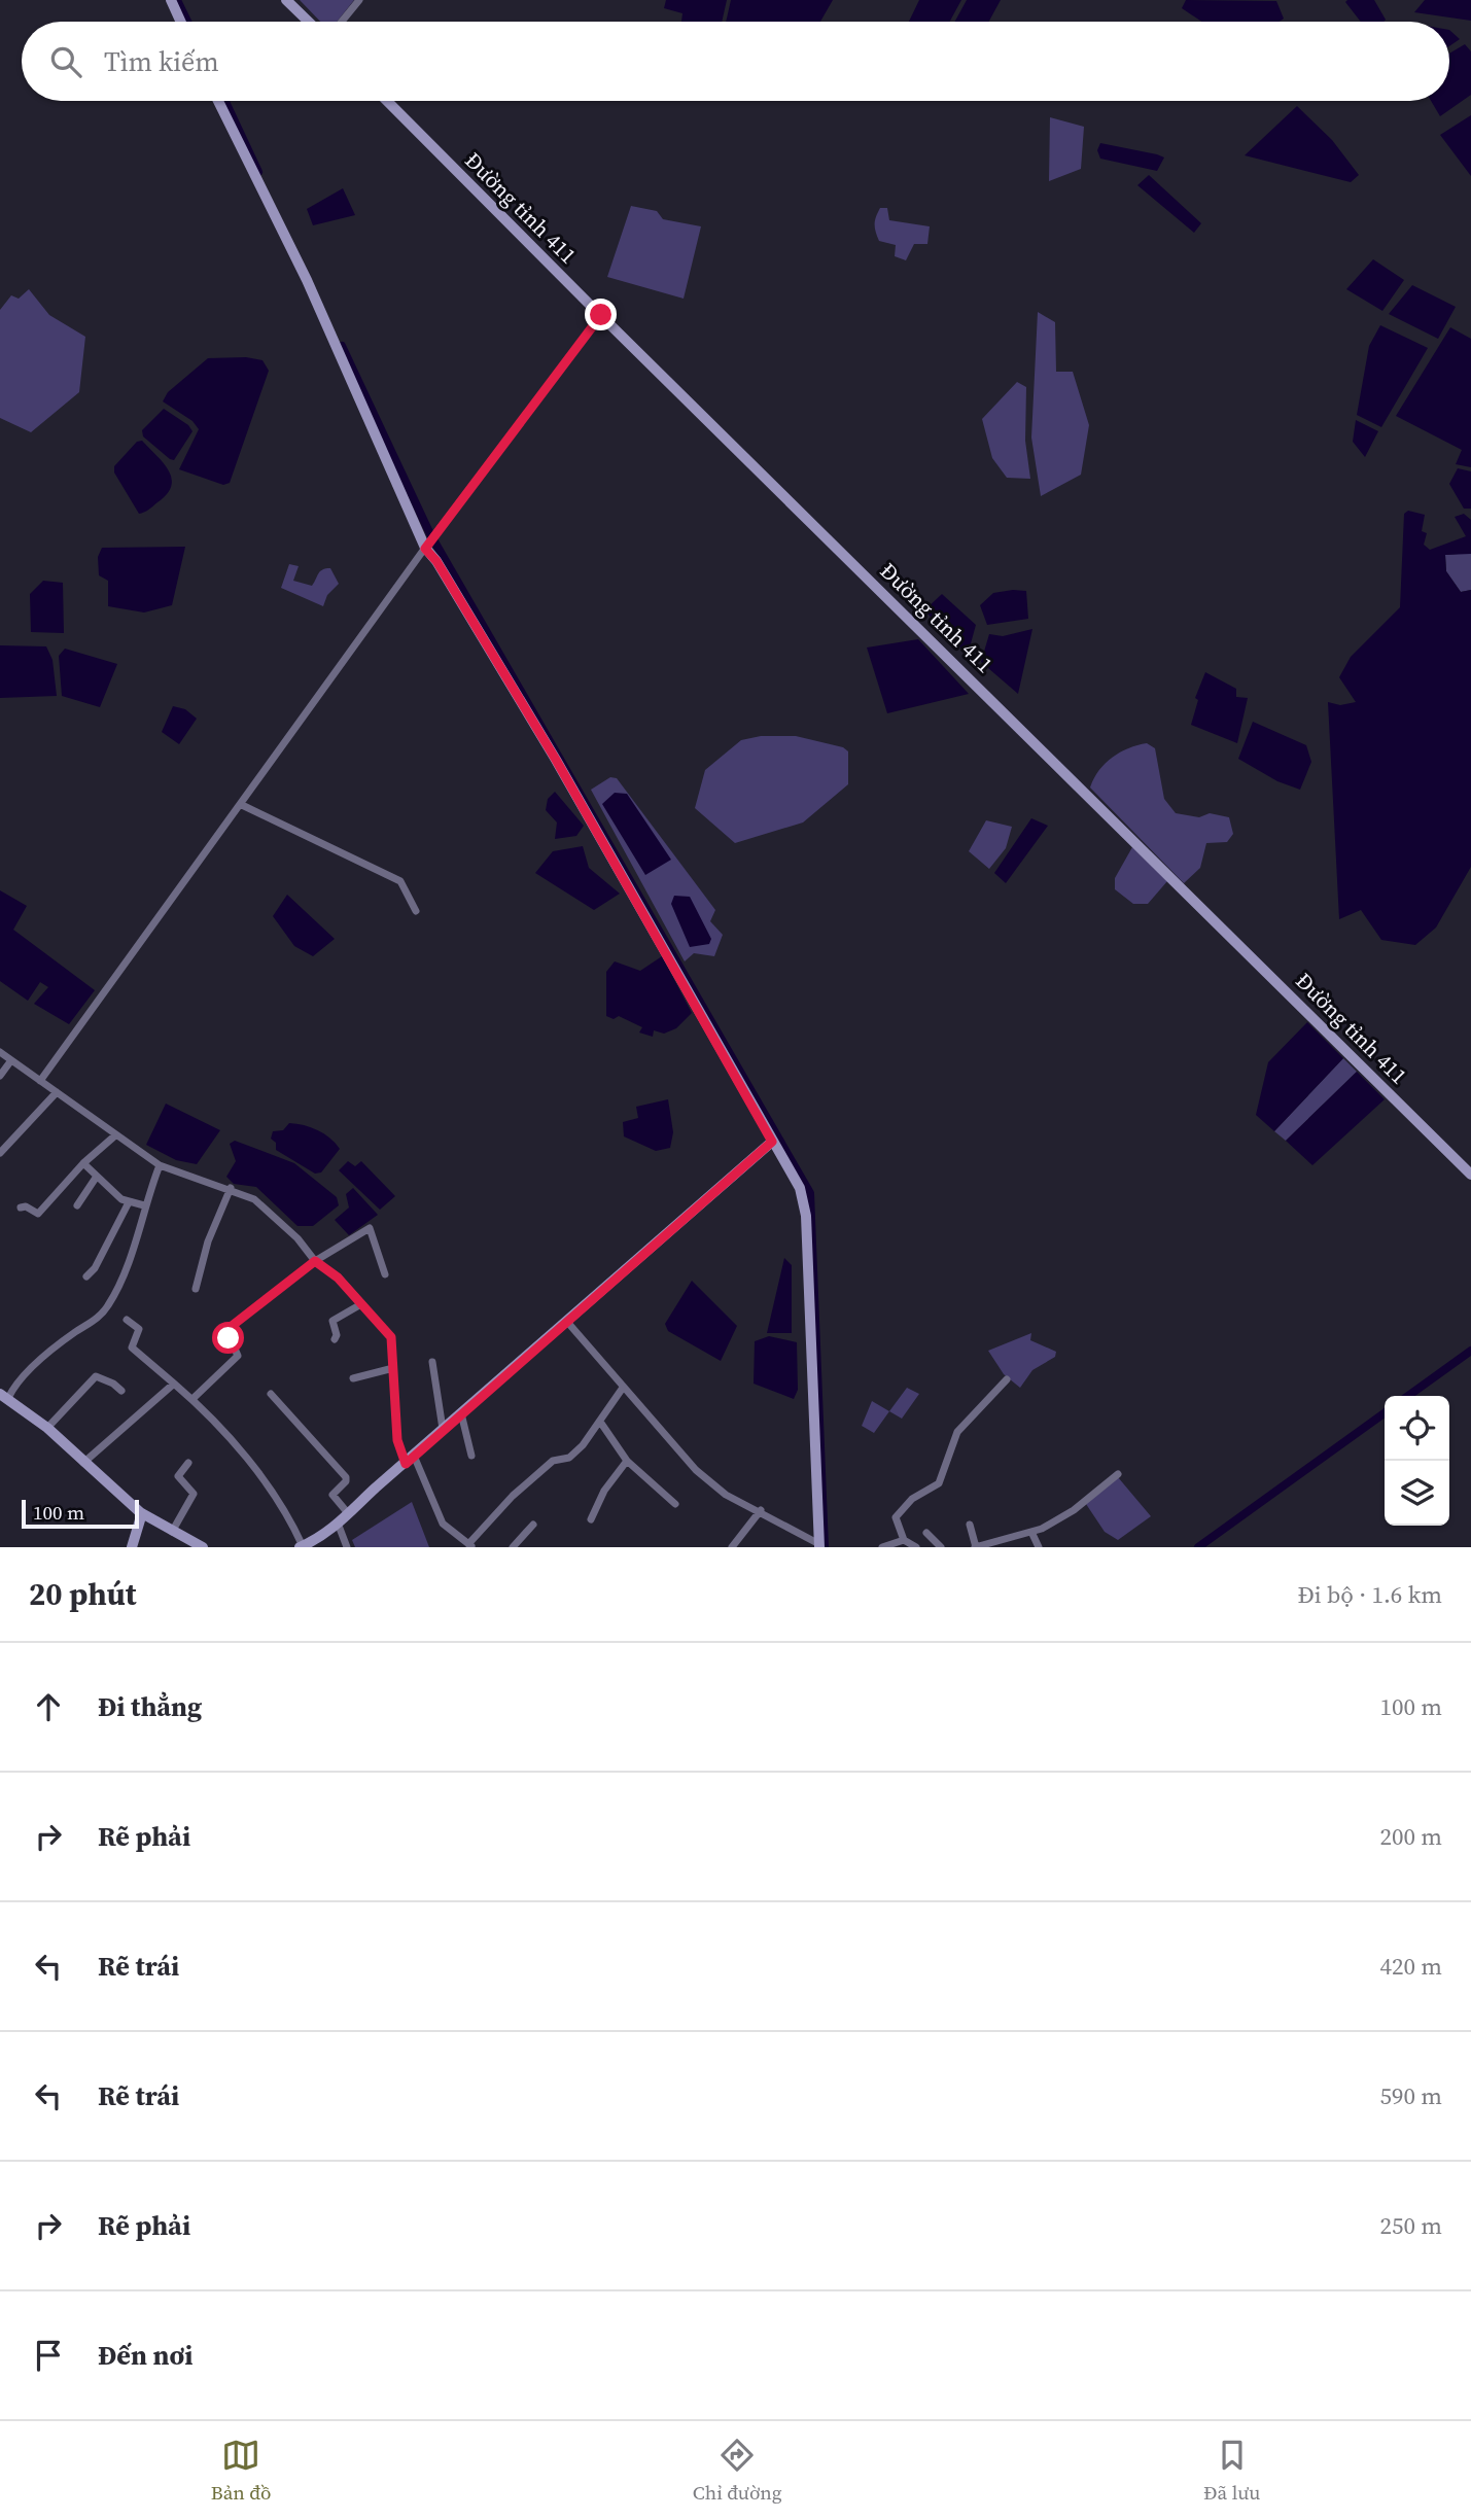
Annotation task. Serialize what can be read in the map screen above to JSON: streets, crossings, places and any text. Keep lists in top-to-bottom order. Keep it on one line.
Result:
{"streets":{"main road":["Đường tỉnh 411"]},"scale_bar":"100 m","page":{"search":"Tìm kiếm","scale":"100 m","heading":["20 phút","Đi bộ · 1.6 km"],"list":[["Đi thẳng","100 m"],["Rẽ phải","200 m"],["Rẽ trái","420 m"],["Rẽ trái","590 m"],["Rẽ phải","250 m"],"Đến nơi"],"nav":["Bản đồ","Chỉ đường","Đã lưu"]}}
